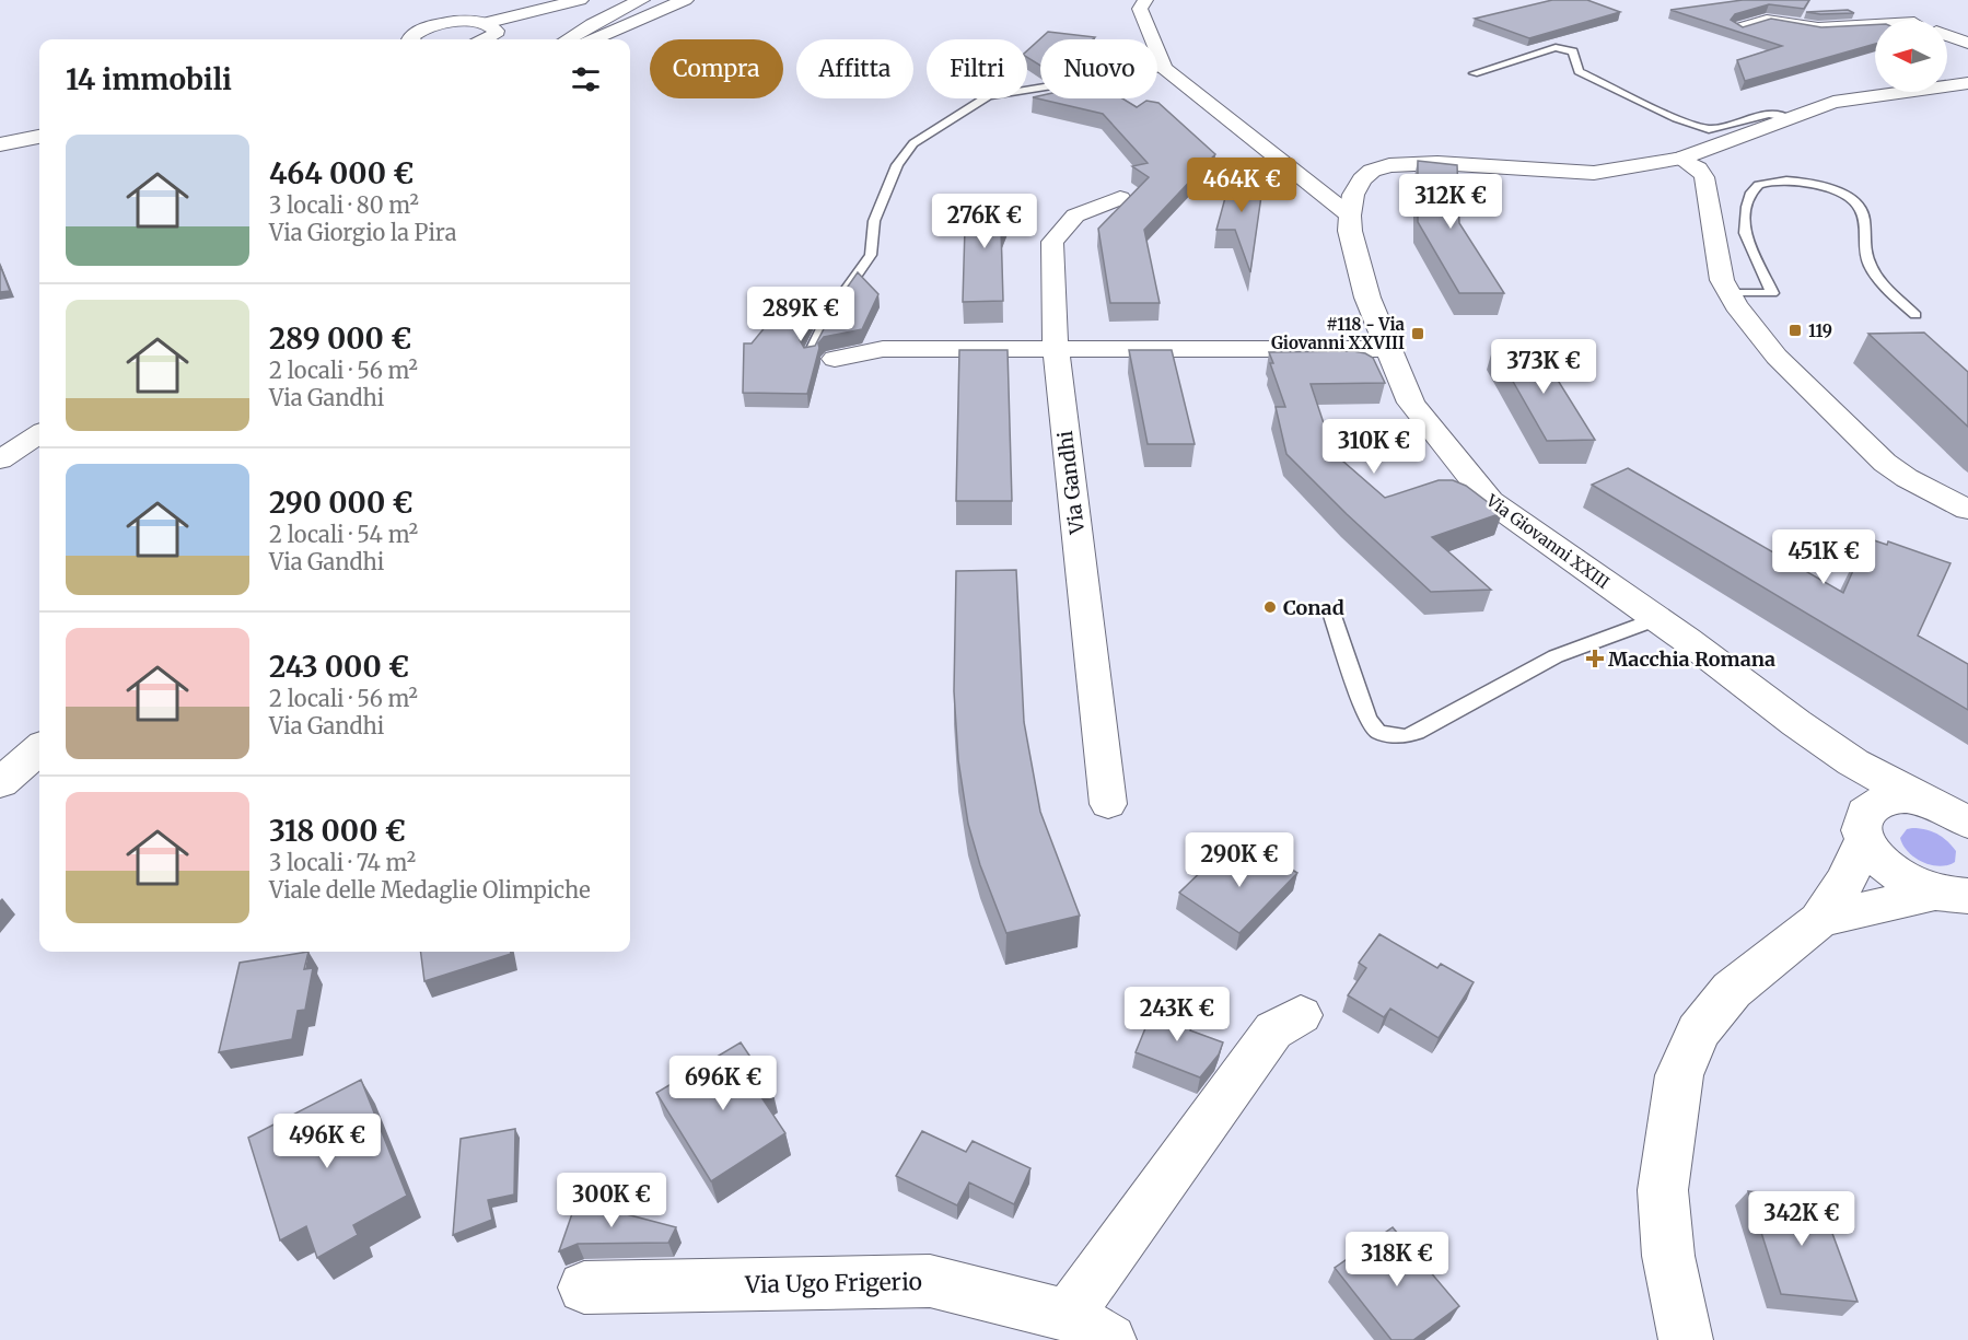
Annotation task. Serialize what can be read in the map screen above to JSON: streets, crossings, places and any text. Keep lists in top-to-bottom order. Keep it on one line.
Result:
{"streets":{"main road":["Via Giovanni XXIII"],"street":["Via Gandhi","Via Ugo Frigerio"]},"places":{"transit":["119","#118 - Via Giovanni XXVIII"],"other":["Conad"],"health":["Macchia Romana"]},"north":"left","page":{"chip":["Compra","Affitta","Filtri","Nuovo"],"heading":"14 immobili","list":[{"name":"464 000 €","note":"3 locali · 80 m² · Via Giorgio la Pira"},{"name":"289 000 €","note":"2 locali · 56 m² · Via Gandhi"},{"name":"290 000 €","note":"2 locali · 54 m² · Via Gandhi"},{"name":"243 000 €","note":"2 locali · 56 m² · Via Gandhi"},{"name":"318 000 €","note":"3 locali · 74 m² · Viale delle Medaglie Olimpiche"}],"price":["464K €","312K €","276K €","289K €","373K €","310K €","451K €","290K €","243K €","696K €","496K €","300K €","342K €","318K €"]}}
